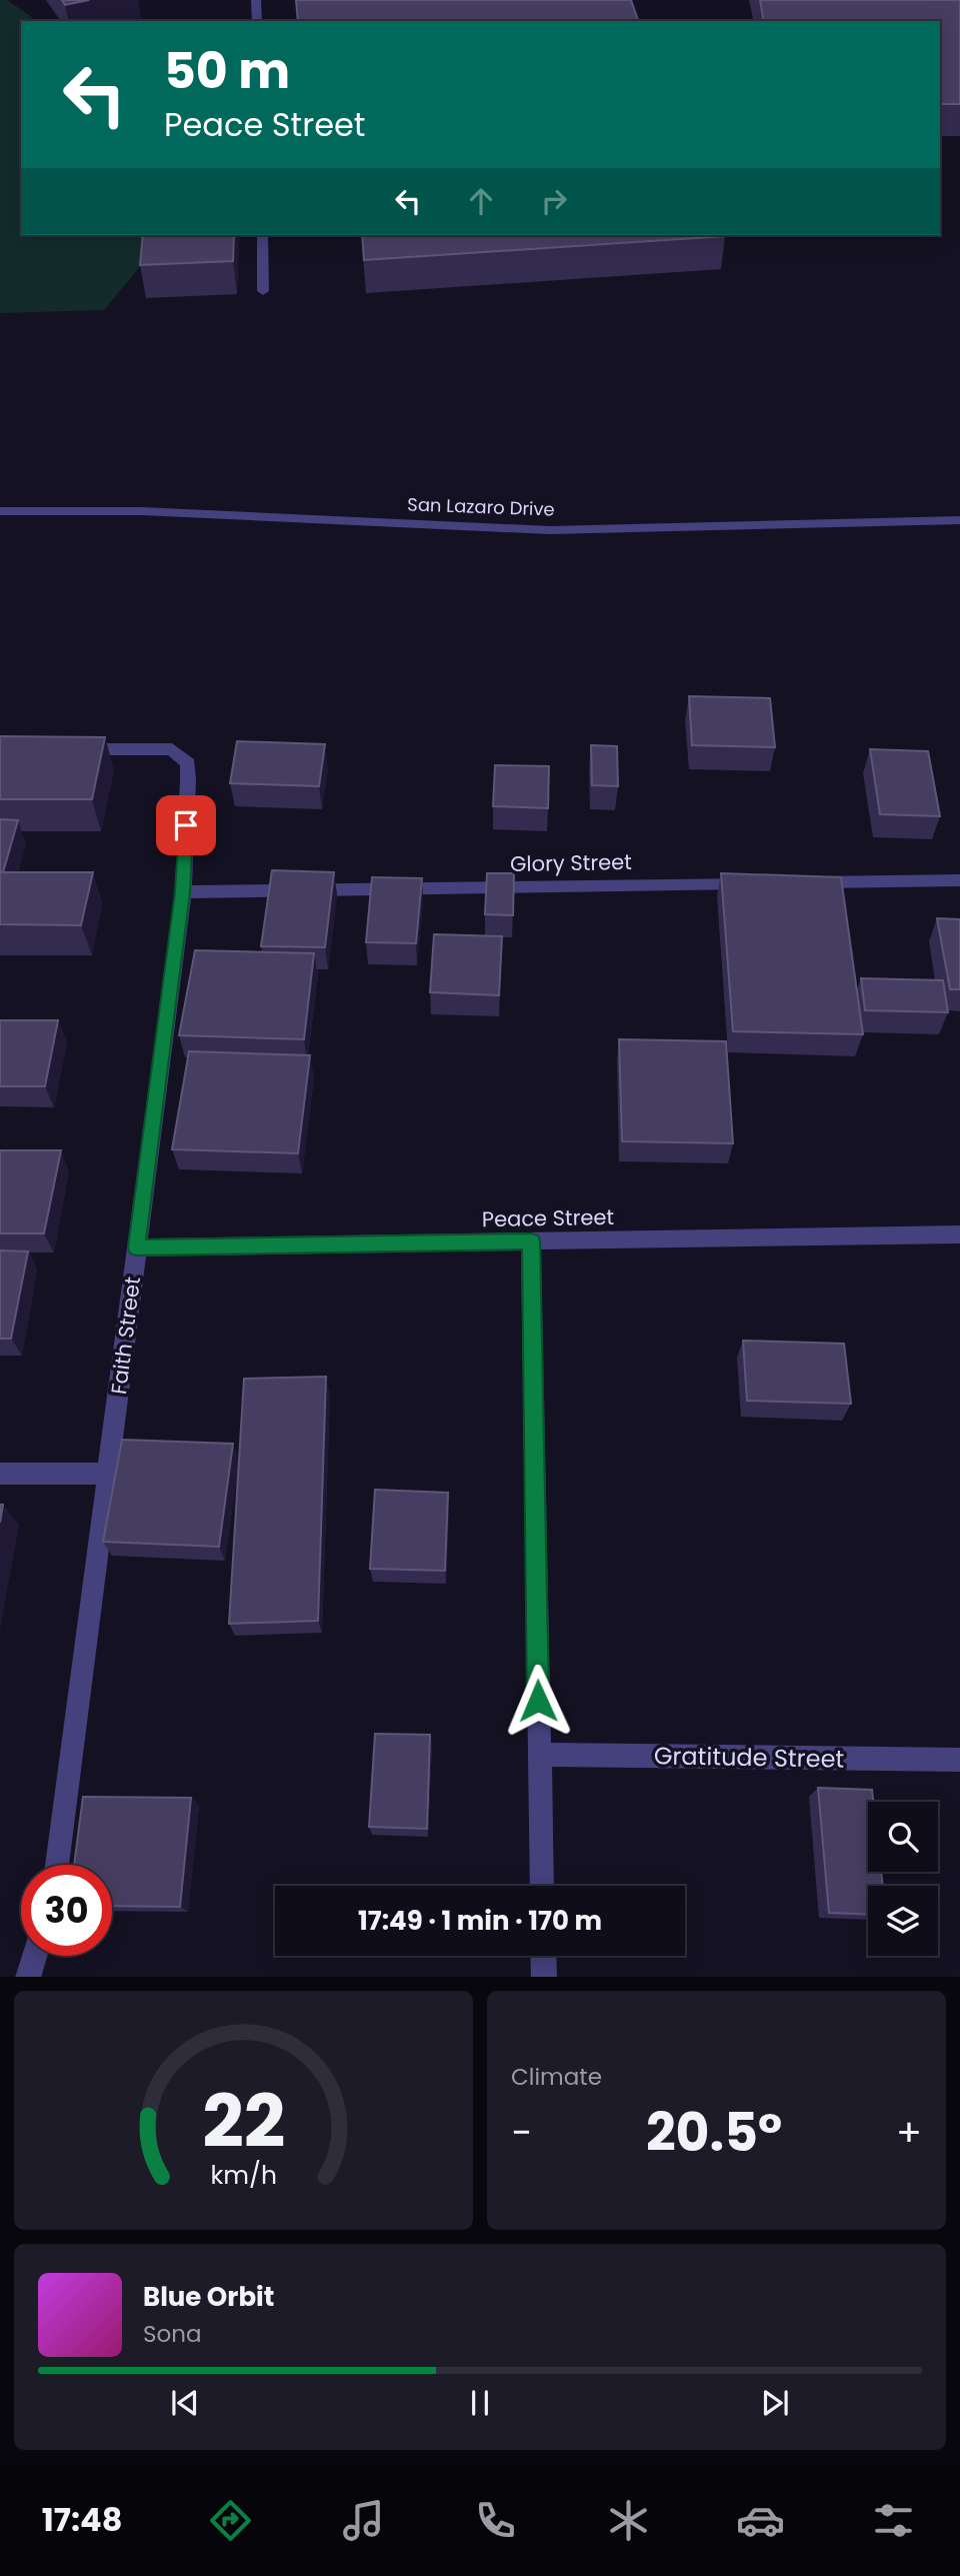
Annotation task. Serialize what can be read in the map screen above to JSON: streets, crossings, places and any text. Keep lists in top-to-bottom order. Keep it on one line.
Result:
{"streets":{"street":["San Lazaro Drive","Glory Street","Peace Street","Faith Street","Gratitude Street"]},"crossings":[["Glory Street","Faith Street"],["Peace Street","Faith Street"]],"page":{"turn":["50 m","Peace Street"],"limit":"30","trip":"17:49 · 1 min · 170 m","tile":"Climate","heat":["−","20.5°","+"],"song":["Blue Orbit","Sona"],"tabs":"17:48","gauge":["22","km/h"]}}
